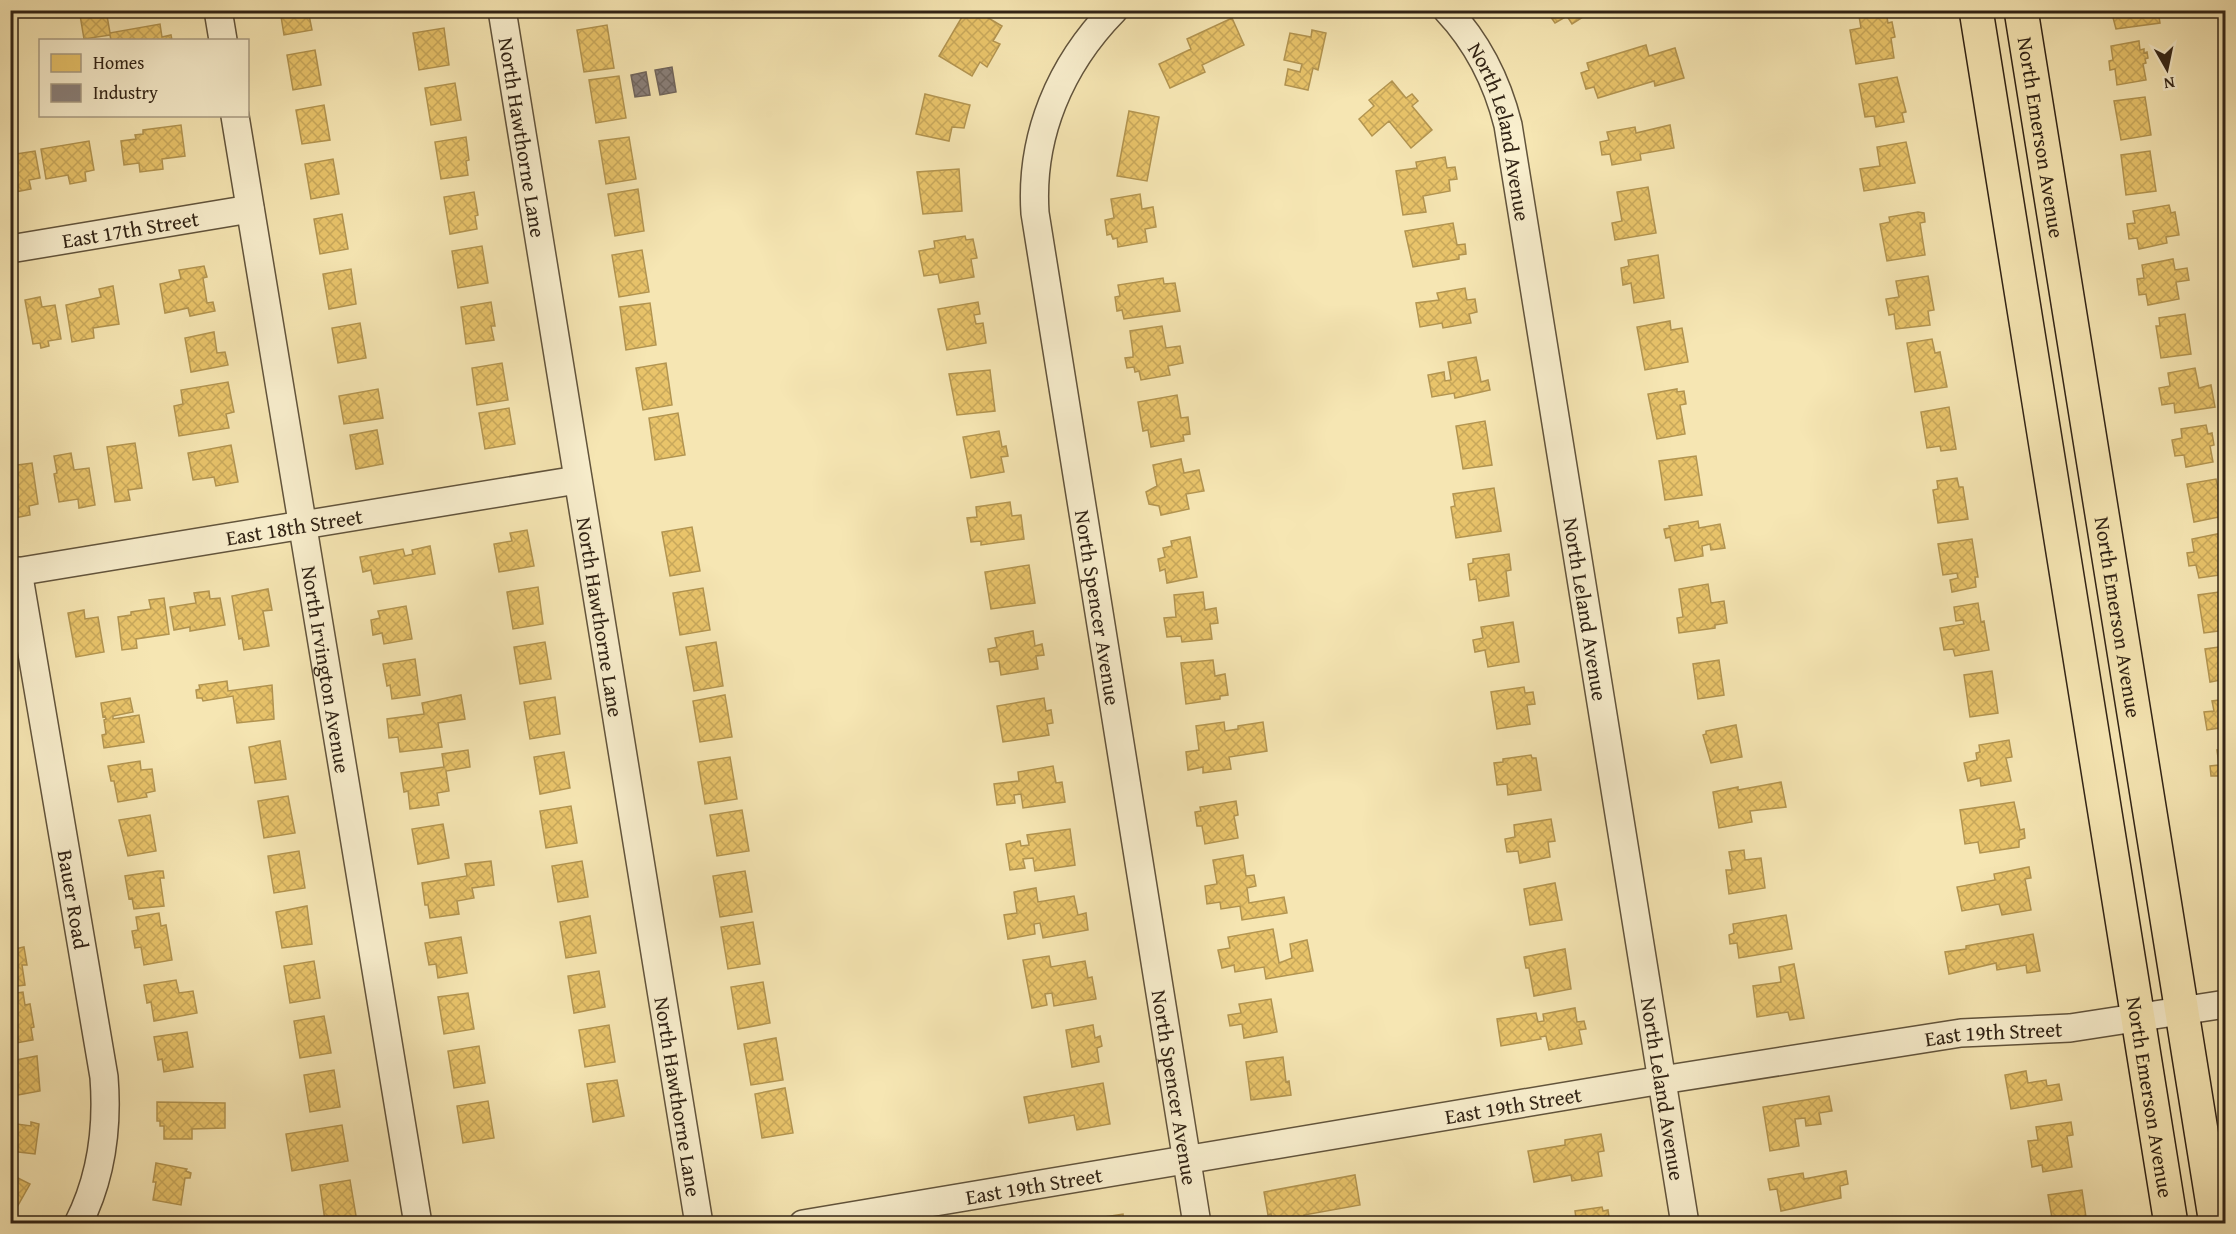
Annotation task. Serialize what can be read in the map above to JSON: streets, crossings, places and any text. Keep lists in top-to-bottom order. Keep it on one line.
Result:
{"streets":{"main road":["North Emerson Avenue"],"street":["North Leland Avenue","North Hawthorne Lane","East 17th Street","East 18th Street","North Spencer Avenue","North Irvington Avenue","Bauer Road","East 19th Street"]},"crossings":[["North Leland Avenue","East 19th Street"],["North Hawthorne Lane","East 18th Street"],["North Emerson Avenue","East 19th Street"],["East 17th Street","North Irvington Avenue"],["East 18th Street","North Irvington Avenue"],["East 18th Street","Bauer Road"],["North Spencer Avenue","East 19th Street"]],"legend":["Homes","Industry"],"north":"bottom"}
